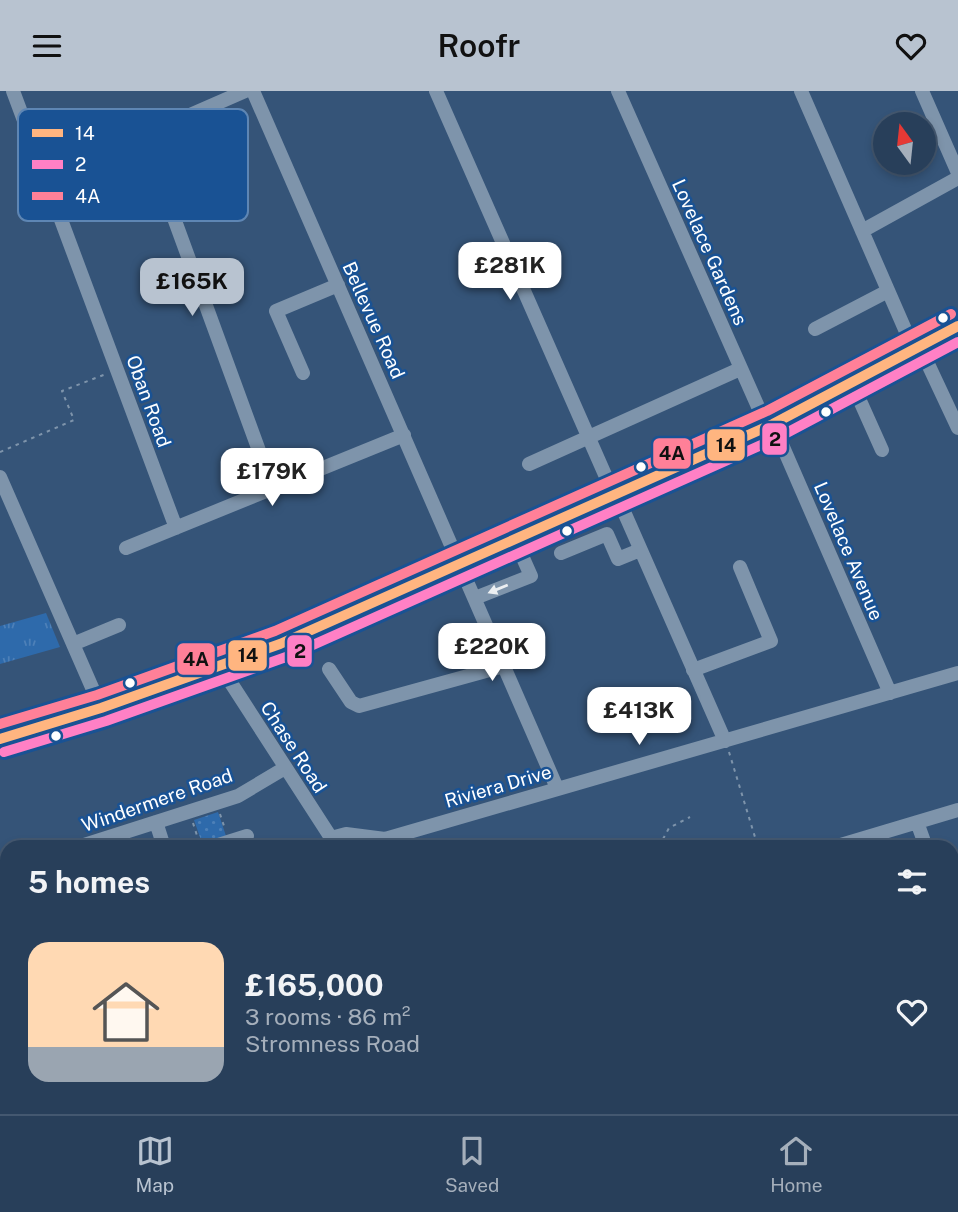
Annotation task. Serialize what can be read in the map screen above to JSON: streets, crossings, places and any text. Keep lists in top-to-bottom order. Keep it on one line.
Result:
{"streets":{"street":["Lovelace Gardens","Bellevue Road","Oban Road","Lovelace Avenue","Chase Road","Riviera Drive","Windermere Road"]},"crossings":[["Lovelace Gardens","Lovelace Avenue"],["Bellevue Road","Riviera Drive"],["Lovelace Avenue","Riviera Drive"],["Chase Road","Windermere Road"]],"lines":["transit line 4A","transit line 14","transit line 2"],"legend":["14","2","4A"],"north":"top","page":{"header":"Roofr","price":["£281K","£165K","£179K","£220K","£413K"],"heading":"5 homes","list":[{"name":"£165,000","note":"3 rooms · 86 m² · Stromness Road"}],"tabs":["Map","Saved","Home"]}}
